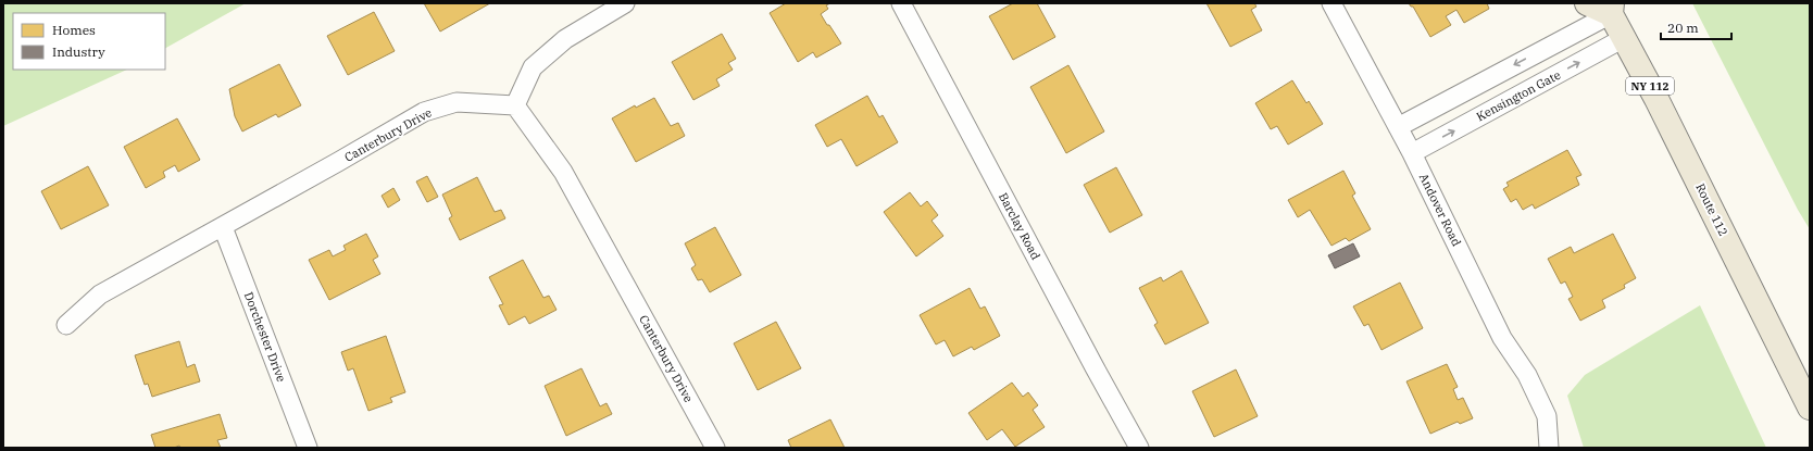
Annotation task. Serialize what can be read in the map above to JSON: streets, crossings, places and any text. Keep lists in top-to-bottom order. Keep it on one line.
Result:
{"streets":{"main road":["NY 112","Route 112"],"street":["Kensington Gate","Canterbury Drive","Andover Road","Barclay Road","Dorchester Drive"]},"crossings":[["Kensington Gate","Andover Road"],["Kensington Gate","Route 112"],["Canterbury Drive","Dorchester Drive"]],"legend":["Homes","Industry"],"scale_bar":"20 m"}
